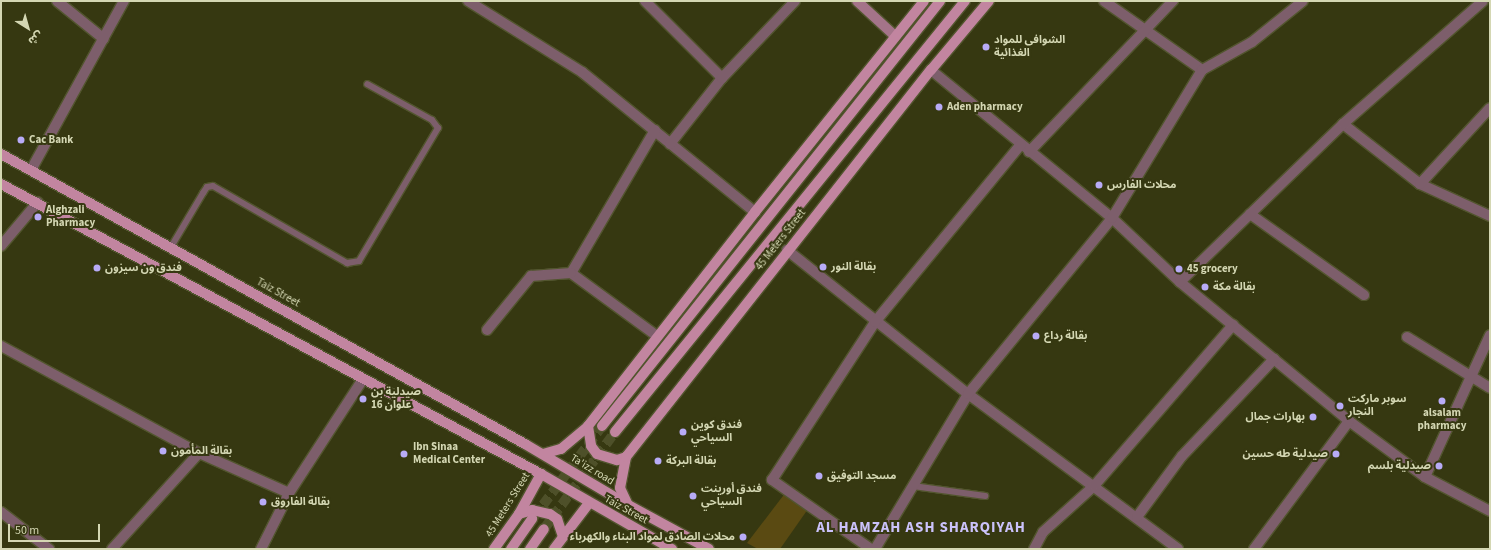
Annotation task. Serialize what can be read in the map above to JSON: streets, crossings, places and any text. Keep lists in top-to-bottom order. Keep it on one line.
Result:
{"streets":{"main road":["45 Meters Street","Taiz Street","Ta'izz road"]},"crossings":[["45 Meters Street","Taiz Street"],["45 Meters Street","Ta'izz road"],["Taiz Street","Ta'izz road"]],"districts":["AL HAMZAH ASH SHARQIYAH"],"places":["الشوافي للمواد الغذائية","Aden pharmacy","Cac Bank","محلات الفارس","Alghzali Pharmacy","بقالة النور","فندق ون سيزون","45 grocery","بقالة مكة","بقالة رداع","صيدلية بن علوان 16","alsalam pharmacy","سوبر ماركت النجار","بهارات جمال","فندق كوين السياحي","بقالة المأمون","Ibn Sinaa Medical Center","صيدلية طه حسين","بقالة البركة","صيدلية بلسم","مسجد التوفيق","فندق أورينت السياحي","بقالة الفاروق","محلات الصادق لمواد البناء والكهرباء"],"scale_bar":"50 m","north":"bottom right"}
